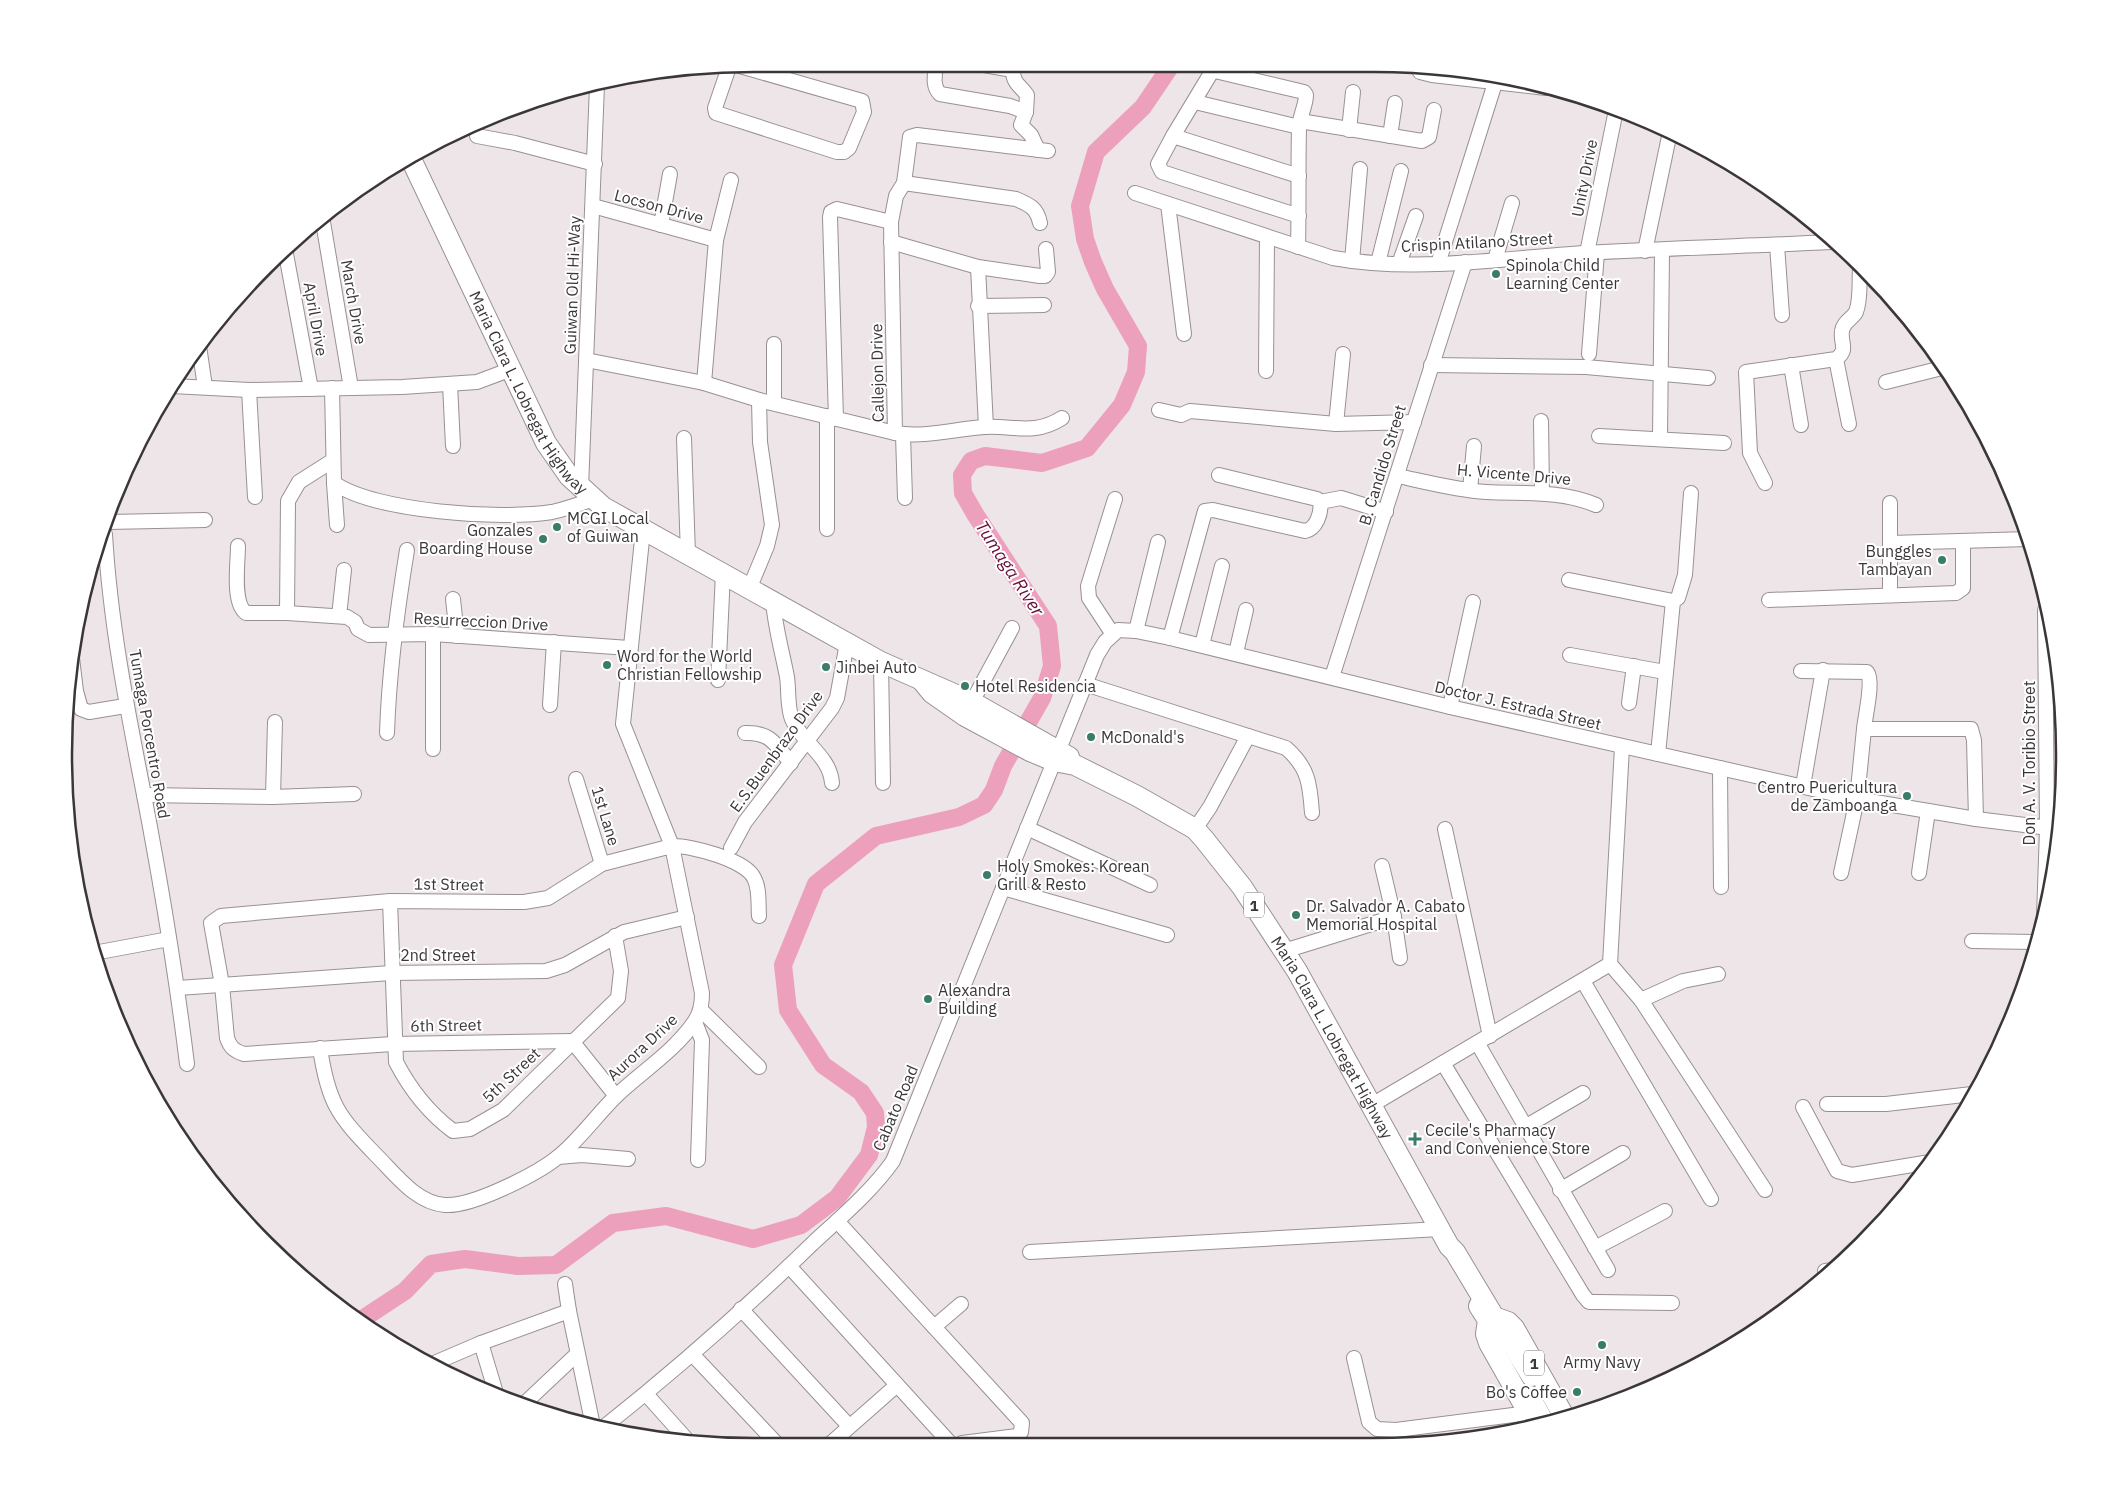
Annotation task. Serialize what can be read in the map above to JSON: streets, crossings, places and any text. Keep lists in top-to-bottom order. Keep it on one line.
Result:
{"streets":{"highway":["Maria Clara L. Lobregat Highway","1"],"street":["Unity Drive","Locson Drive","Crispin Atilano Street","Guiwan Old Hi-Way","March Drive","April Drive","Callejon Drive","B. Candido Street","H. Vicente Drive","Resurreccion Drive","Doctor J. Estrada Street","Tumaga Porcentro Road","E.S.Buenbrazo Drive","Don A. V. Toribio Street","1st Lane","1st Street","2nd Street","6th Street","Aurora Drive","5th Street","Cabato Road"]},"crossings":[["Unity Drive","Crispin Atilano Street"],["Locson Drive","Guiwan Old Hi-Way"],["Crispin Atilano Street","B. Candido Street"],["Guiwan Old Hi-Way","Callejon Drive"],["Guiwan Old Hi-Way","Maria Clara L. Lobregat Highway"],["Maria Clara L. Lobregat Highway","E.S.Buenbrazo Drive"],["Maria Clara L. Lobregat Highway","Aurora Drive"],["Maria Clara L. Lobregat Highway","Cabato Road"],["B. Candido Street","H. Vicente Drive"],["B. Candido Street","Doctor J. Estrada Street"],["Resurreccion Drive","Aurora Drive"],["Tumaga Porcentro Road","2nd Street"],["1st Lane","1st Street"],["1st Street","2nd Street"],["1st Street","6th Street"],["1st Street","Aurora Drive"],["2nd Street","6th Street"],["2nd Street","Aurora Drive"],["2nd Street","5th Street"],["6th Street","Aurora Drive"],["6th Street","5th Street"]],"water":["Tumaga River"],"places":{"other":["Spinola Child Learning Center","MCGI Local of Guiwan","Gonzales Boarding House","Bunggles Tambayan","Word for the World Christian Fellowship","Jinbei Auto","Hotel Residencia","McDonald's","Centro Puericultura de Zamboanga","Holy Smokes: Korean Grill & Resto","Dr. Salvador A. Cabato Memorial Hospital","Alexandra Building","Army Navy","Bo's Coffee"],"health":["Cecile's Pharmacy and Convenience Store"]}}
